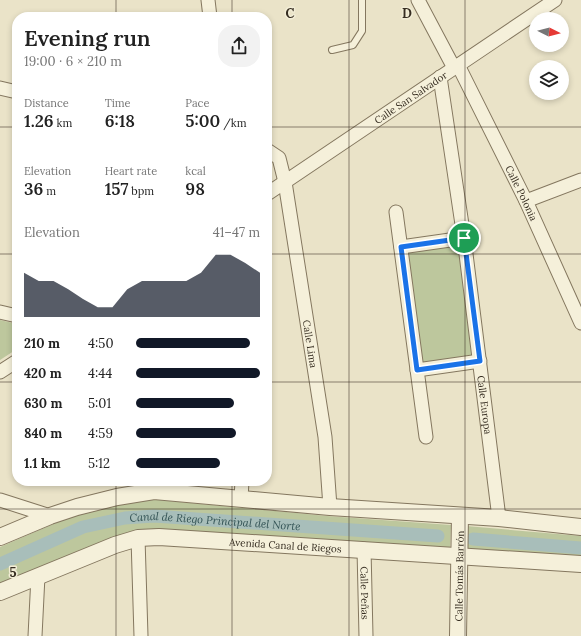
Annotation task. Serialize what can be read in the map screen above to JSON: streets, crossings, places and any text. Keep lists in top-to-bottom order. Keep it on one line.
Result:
{"streets":{"street":["Calle San Salvador","Calle Polonia","Calle Lima","Calle Europa","Avenida Canal de Riegos","Calle Tomás Barrón","Calle Peñas"]},"crossings":[["Calle San Salvador","Calle Polonia"],["Calle San Salvador","Calle Lima"],["Calle San Salvador","Calle Europa"],["Avenida Canal de Riegos","Calle Tomás Barrón"],["Avenida Canal de Riegos","Calle Peñas"]],"water":["Canal de Riego Principal del Norte"],"north":"right","page":{"heading":["Evening run","19:00 · 6 × 210 m"],"stats":[["Distance","1.26 km"],["Time","6:18"],["Pace","5:00 /km"],["Elevation","36 m"],["Heart rate","157 bpm"],["kcal","98"]],"chart":["Elevation","41–47 m"],"list":[{"name":"210 m","note":"4:50"},{"name":"420 m","note":"4:44"},{"name":"630 m","note":"5:01"},{"name":"840 m","note":"4:59"},{"name":"1.1 km","note":"5:12"}]},"grid":{"columns":["C","D"],"rows":["5"]}}
